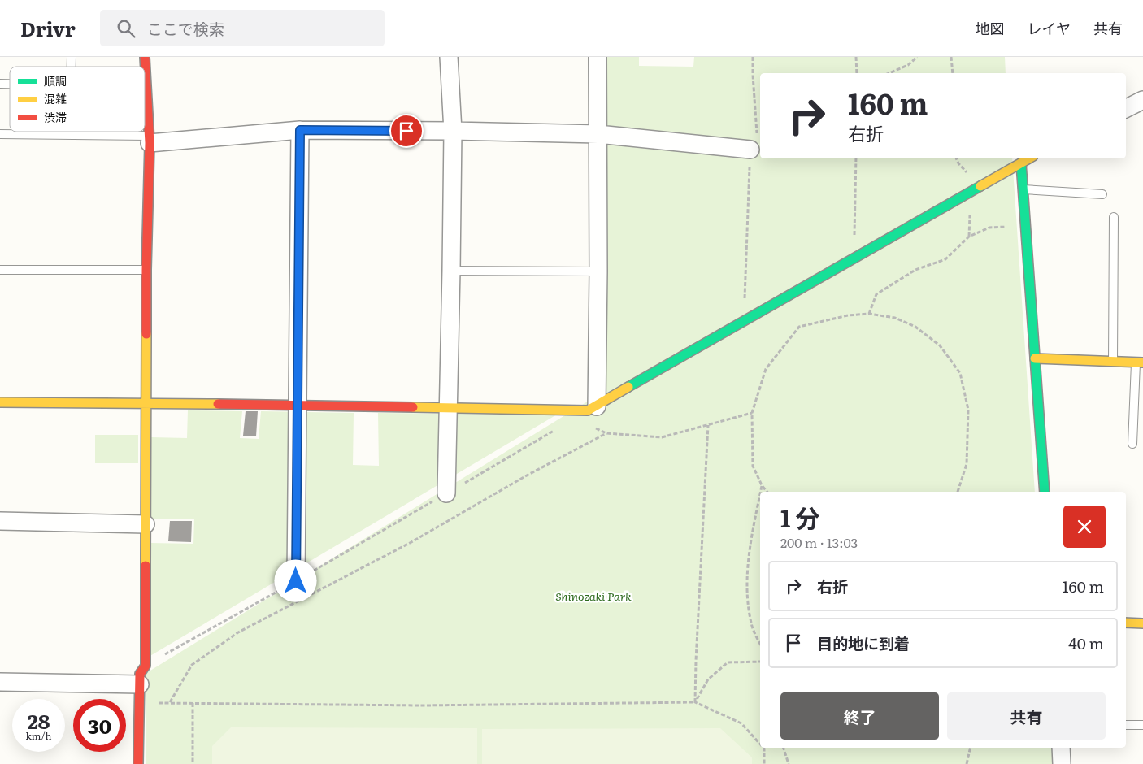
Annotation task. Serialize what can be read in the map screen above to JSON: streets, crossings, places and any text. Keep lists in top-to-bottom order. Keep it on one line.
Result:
{"parks":["Shinozaki Park"],"legend":["順調","混雑","渋滞"],"page":{"header":"Drivr","search":"ここで検索","nav":["地図","レイヤ","共有"],"turn":["160 m","右折"],"heading":["1 分","200 m · 13:03"],"list":[{"name":"右折","value":"160 m"},{"name":"目的地に到着","value":"40 m"}],"buttons":["終了","共有"],"speed":"28 km/h","limit":"30"}}
